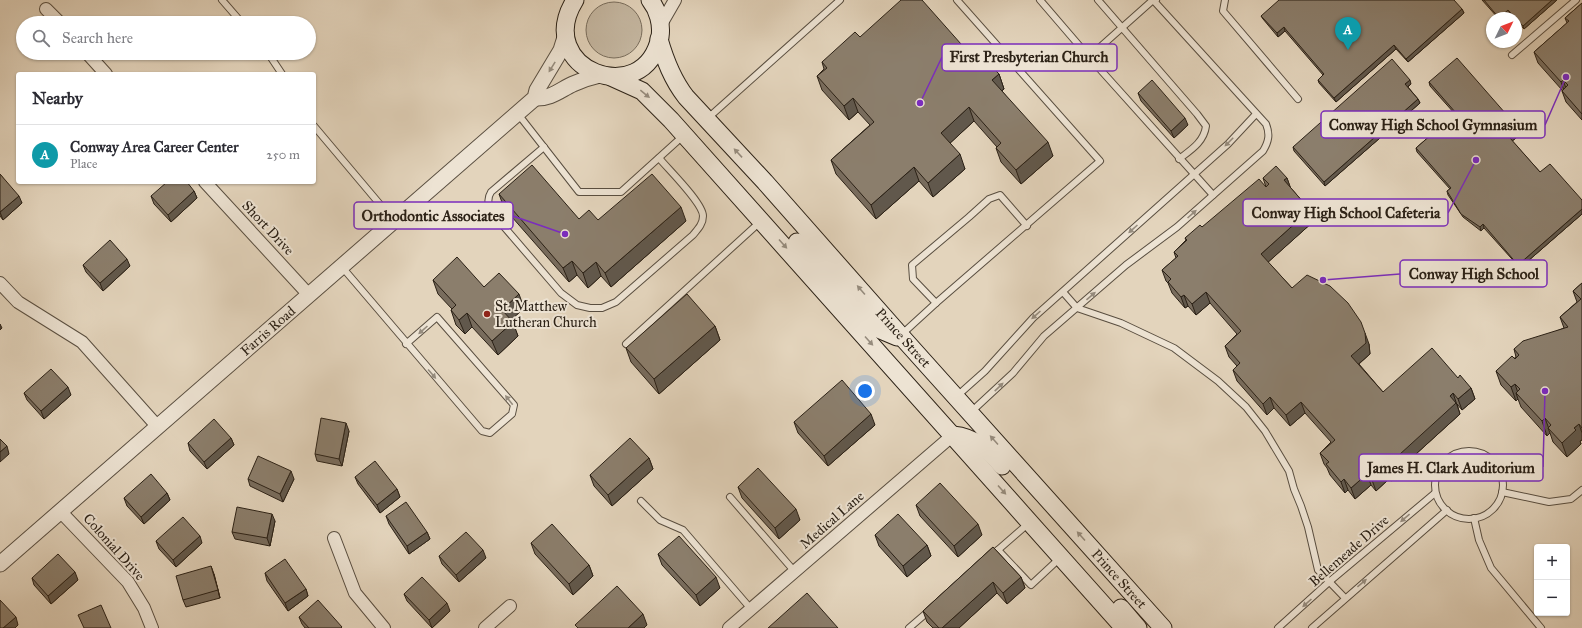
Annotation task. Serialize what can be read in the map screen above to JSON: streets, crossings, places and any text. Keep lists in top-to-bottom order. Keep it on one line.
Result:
{"streets":{"main road":["Prince Street"],"street":["Short Drive","Farris Road","Medical Lane","Colonial Drive"],"lane":["Bellemeade Drive"]},"crossings":[["Short Drive","Farris Road"],["Farris Road","Prince Street"],["Farris Road","Colonial Drive"],["Prince Street","Medical Lane"]],"places":["Conway High School Gymnasium","First Presbyterian Church","Conway High School Cafeteria","Orthodontic Associates","Conway High School","St. Matthew Lutheran Church","James H. Clark Auditorium"],"north":"top right","page":{"search":"Search here","pins":"A","heading":"Nearby","list":[{"mark":"A","name":"Conway Area Career Center","note":"Place","value":"250 m"}],"map_buttons":["+","−"]}}
